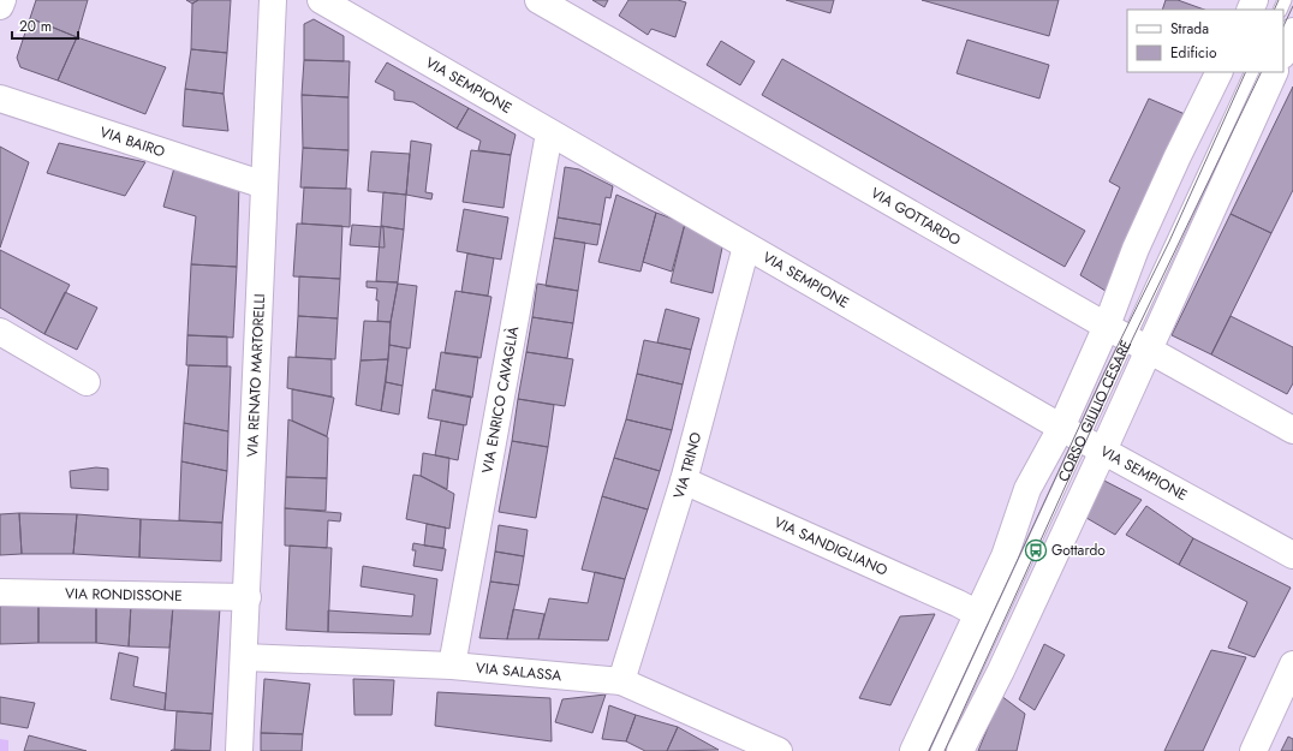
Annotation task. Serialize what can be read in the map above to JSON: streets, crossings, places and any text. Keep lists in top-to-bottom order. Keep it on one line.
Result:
{"streets":{"street":["VIA SEMPIONE","VIA BAIRO","VIA GOTTARDO","VIA RENATO MARTORELLI","VIA ENRICO CAVAGLIÀ","CORSO GIULIO CESARE","VIA TRINO","VIA SANDIGLIANO","VIA RONDISSONE","VIA SALASSA"]},"crossings":[["VIA SEMPIONE","VIA ENRICO CAVAGLIÀ"],["VIA SEMPIONE","CORSO GIULIO CESARE"],["VIA SEMPIONE","VIA TRINO"],["VIA BAIRO","VIA RENATO MARTORELLI"],["VIA GOTTARDO","CORSO GIULIO CESARE"],["VIA RENATO MARTORELLI","VIA RONDISSONE"],["VIA RENATO MARTORELLI","VIA SALASSA"],["VIA ENRICO CAVAGLIÀ","VIA SALASSA"],["CORSO GIULIO CESARE","VIA SANDIGLIANO"],["VIA TRINO","VIA SANDIGLIANO"],["VIA TRINO","VIA SALASSA"]],"places":{"bus stop":["Gottardo"]},"legend":["Strada","Edificio"],"scale_bar":"20 m"}
